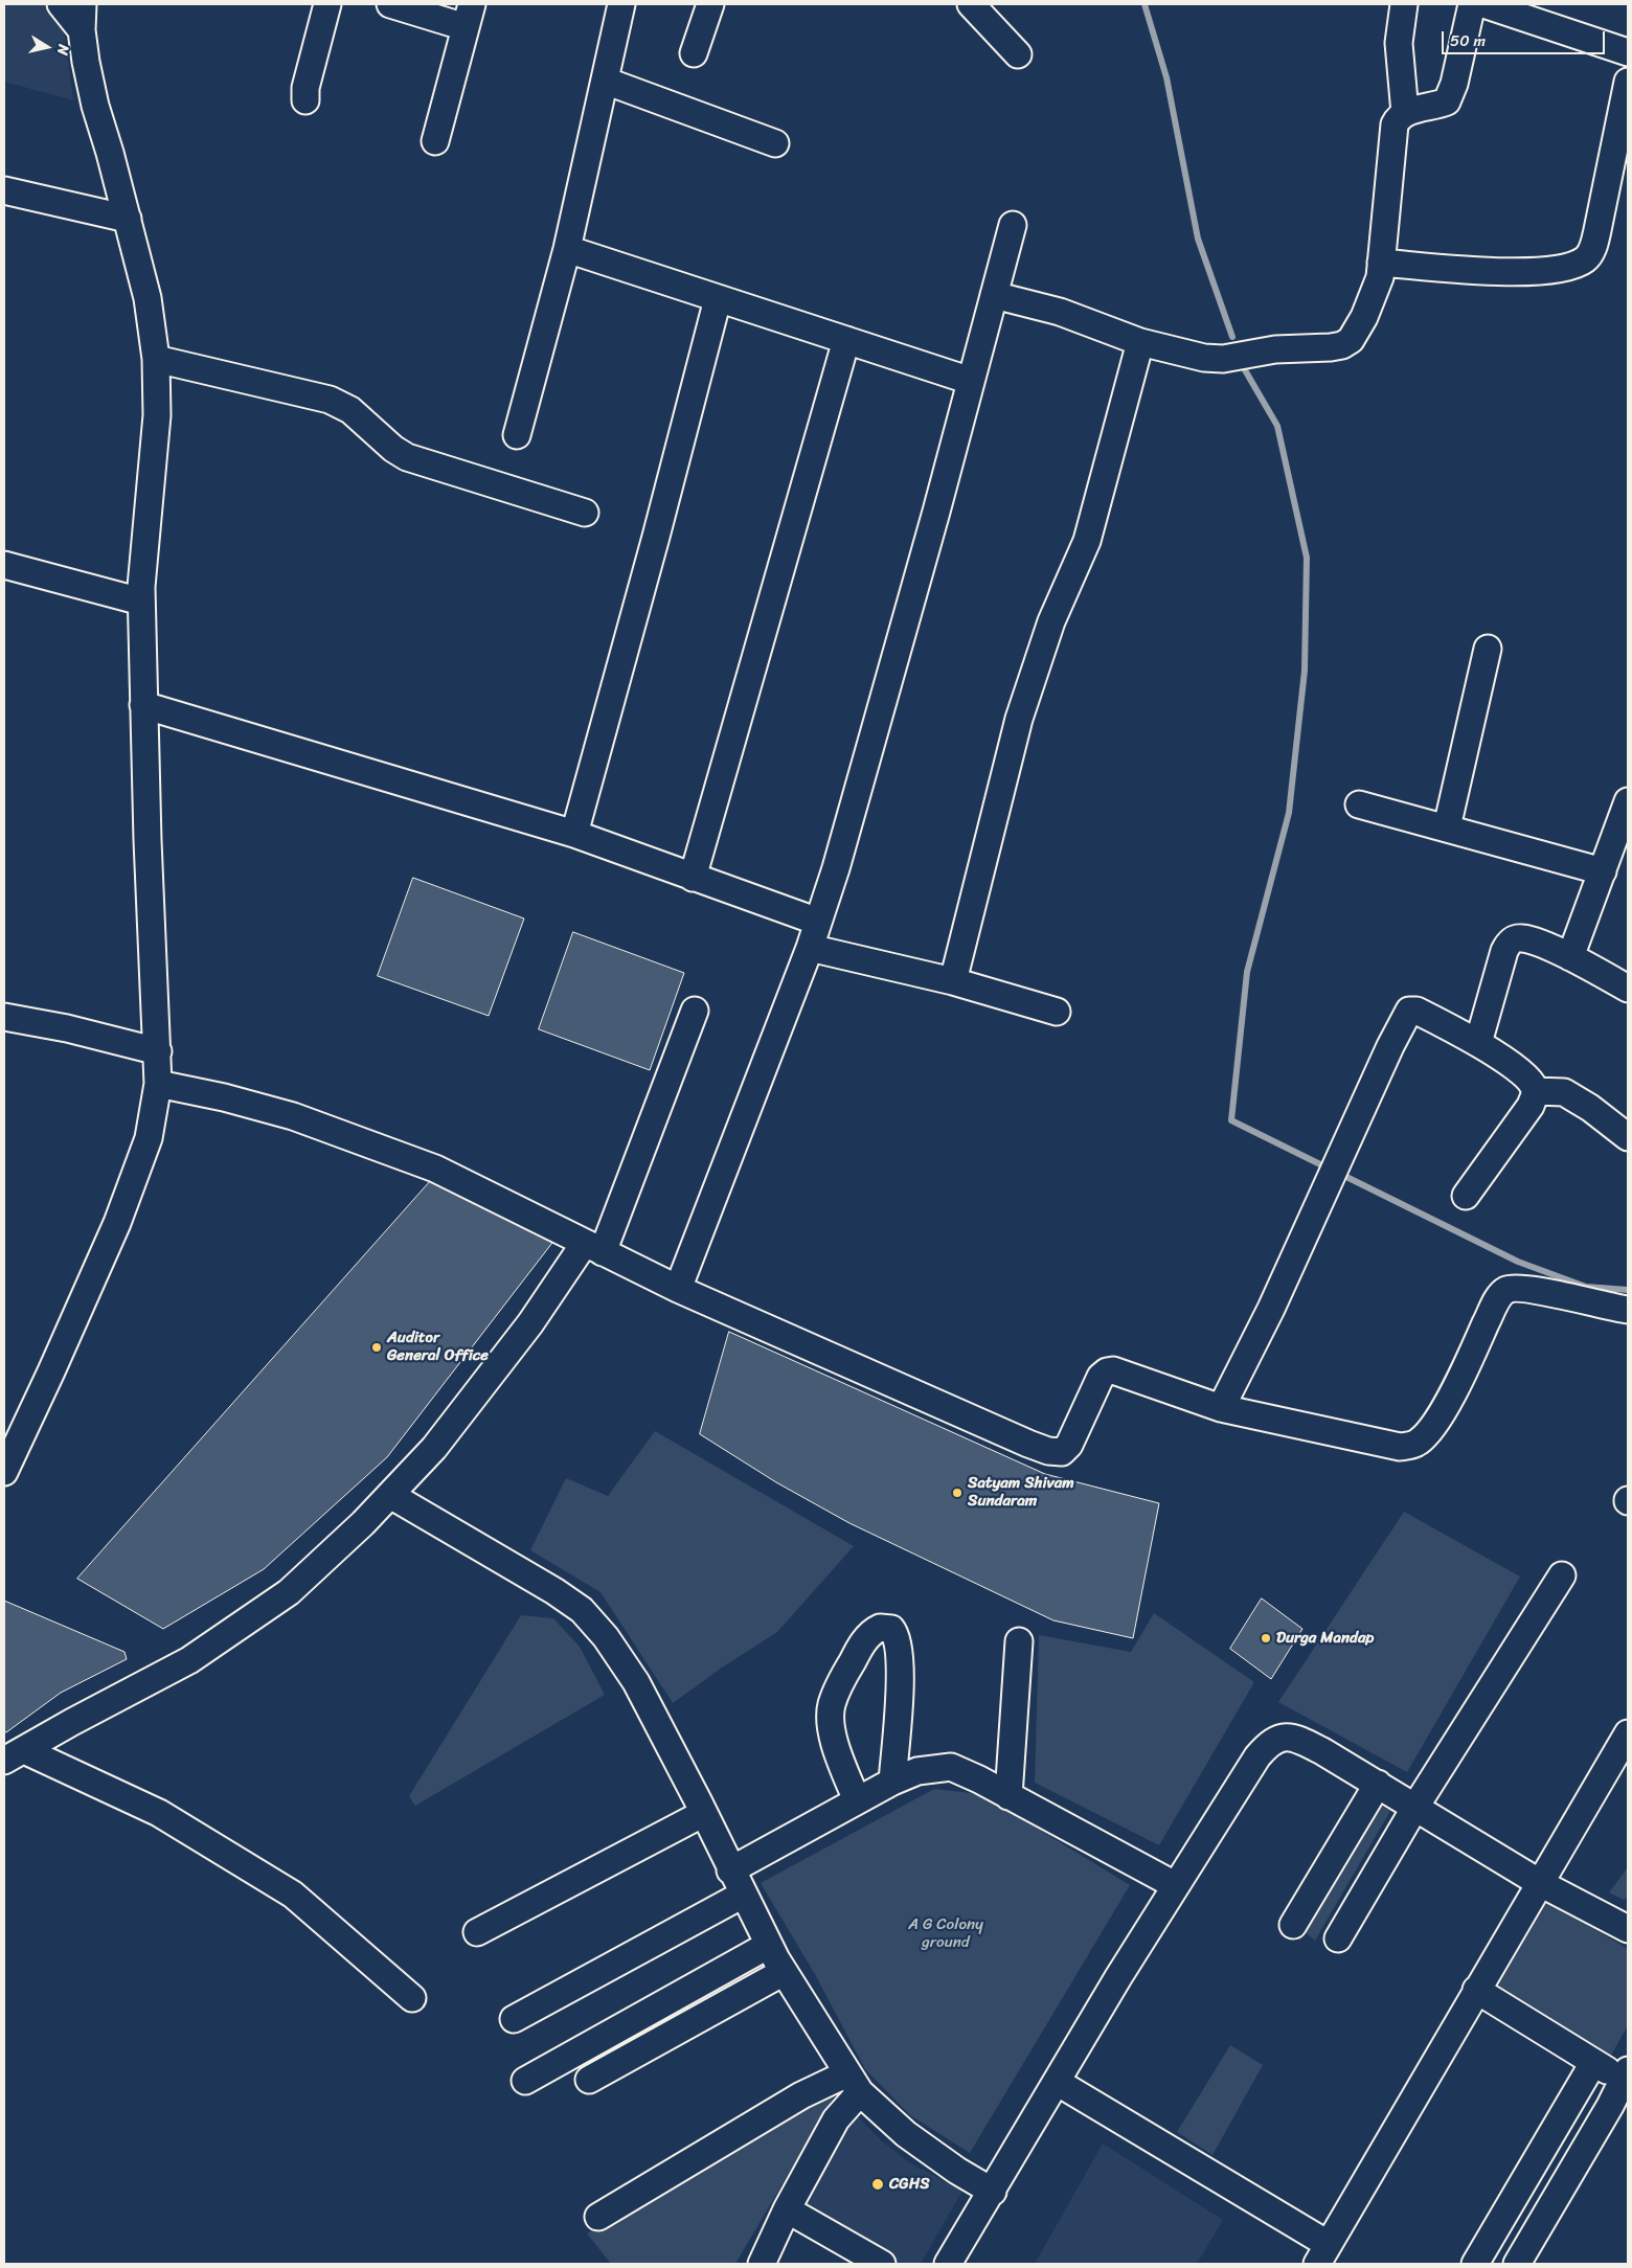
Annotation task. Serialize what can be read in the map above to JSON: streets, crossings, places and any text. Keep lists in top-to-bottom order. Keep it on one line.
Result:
{"parks":["A G Colony ground"],"places":["Auditor General Office","Satyam Shivam Sundaram","Durga Mandap","CGHS"],"scale_bar":"50 m","north":"right"}
